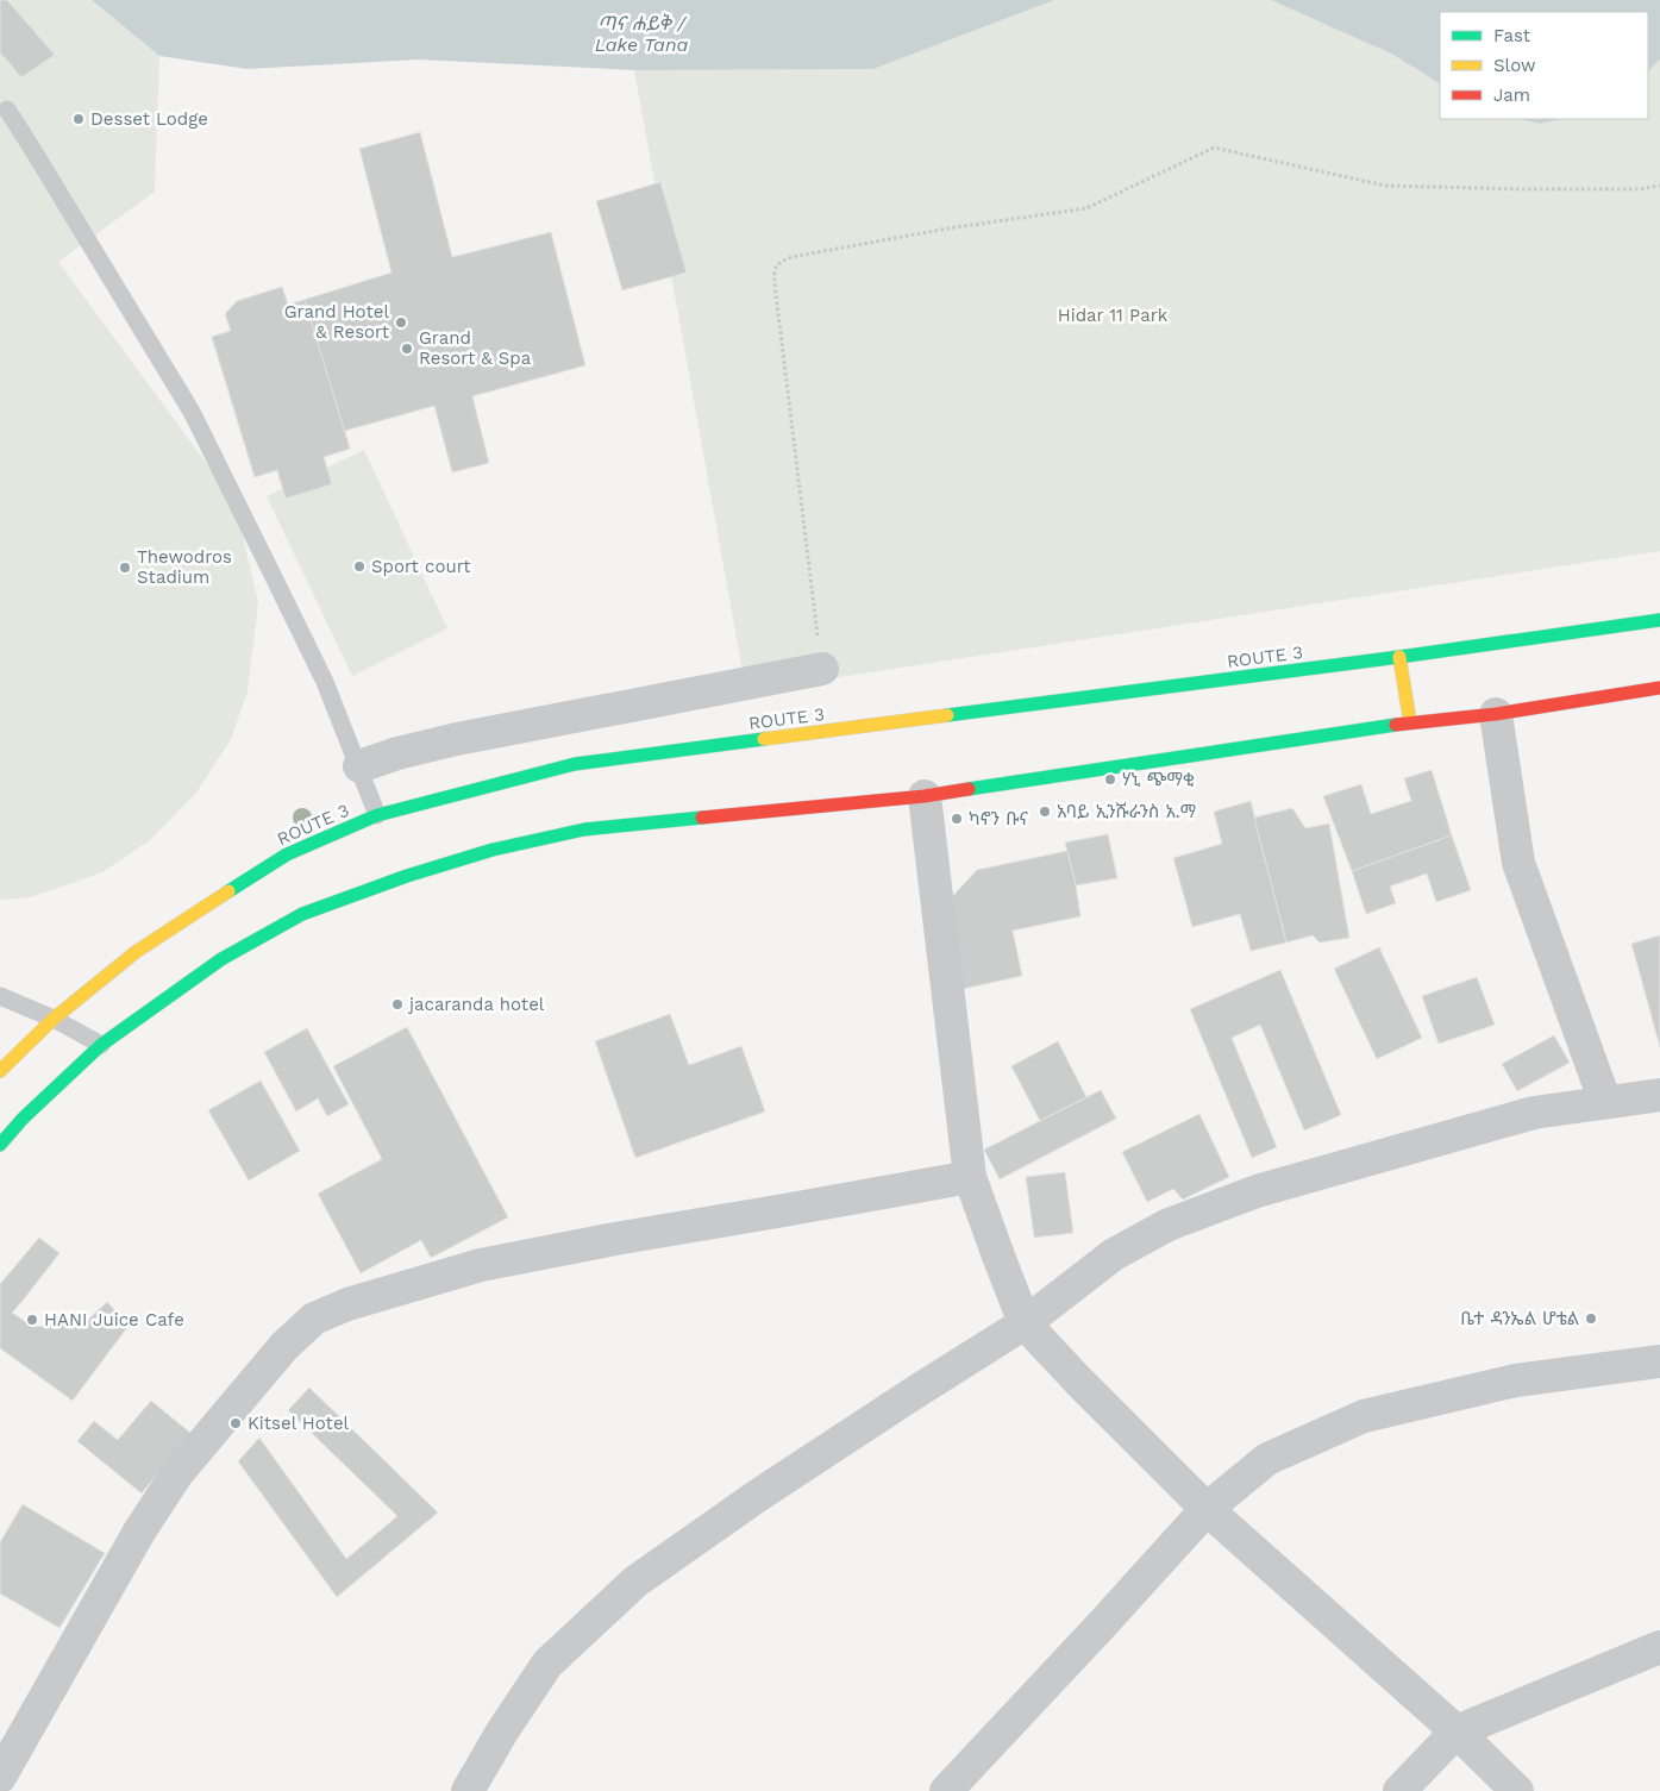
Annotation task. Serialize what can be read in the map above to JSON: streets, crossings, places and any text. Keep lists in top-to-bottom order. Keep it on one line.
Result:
{"streets":{"main road":["ROUTE 3"]},"water":["ጣና ሐይቅ / Lake Tana"],"parks":["Hidar 11 Park"],"places":["Desset Lodge","Grand Hotel & Resort","Grand Resort & Spa","Sport court","Thewodros Stadium","ሃኒ ጭማቂ","አባይ ኢንሹራንስ አ.ማ","ካኖን ቡና","jacaranda hotel","ቤተ ዳንኤል ሆቴል","HANI Juice Cafe","Kitsel Hotel"],"legend":["Fast","Slow","Jam"]}
